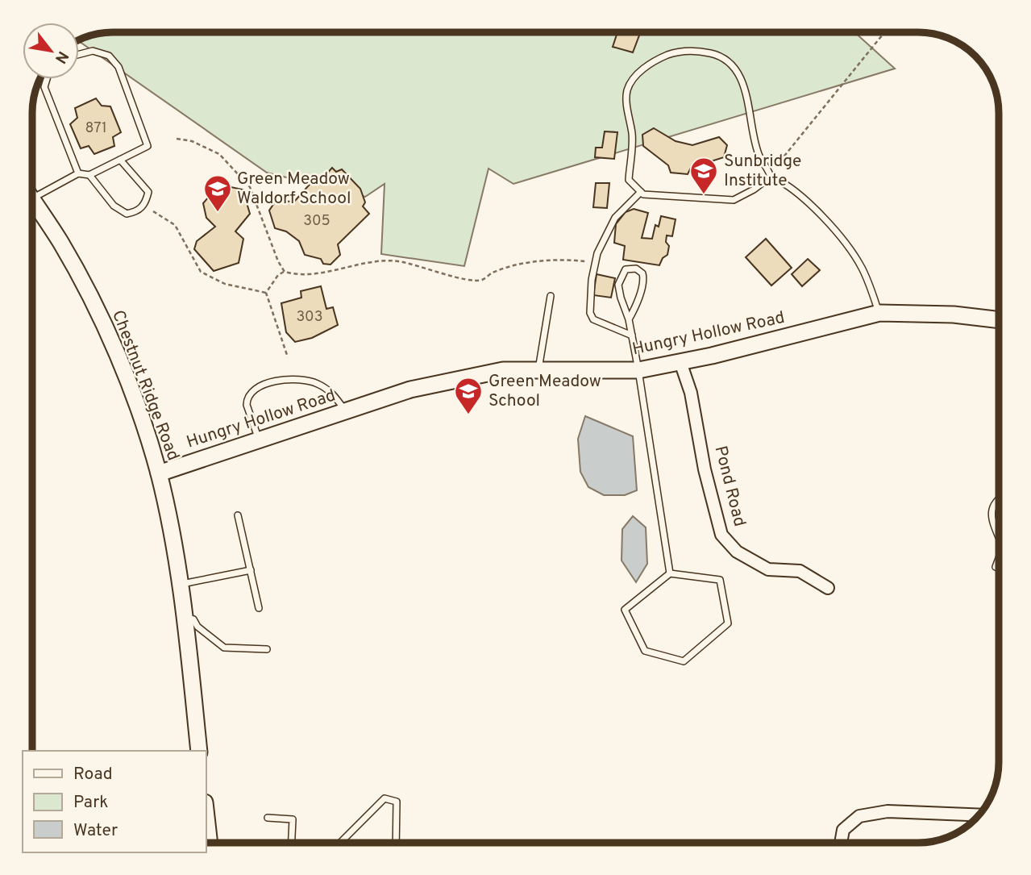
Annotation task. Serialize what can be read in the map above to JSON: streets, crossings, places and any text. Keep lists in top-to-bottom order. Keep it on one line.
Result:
{"streets":{"street":["Hungry Hollow Road","Chestnut Ridge Road","Pond Road"]},"crossings":[["Hungry Hollow Road","Chestnut Ridge Road"],["Hungry Hollow Road","Pond Road"]],"places":{"school or university":["Sunbridge Institute","Green Meadow Waldorf School","Green Meadow School"]},"house_numbers":["871","305","303"],"legend":["Road","Park","Water"],"north":"bottom right"}
